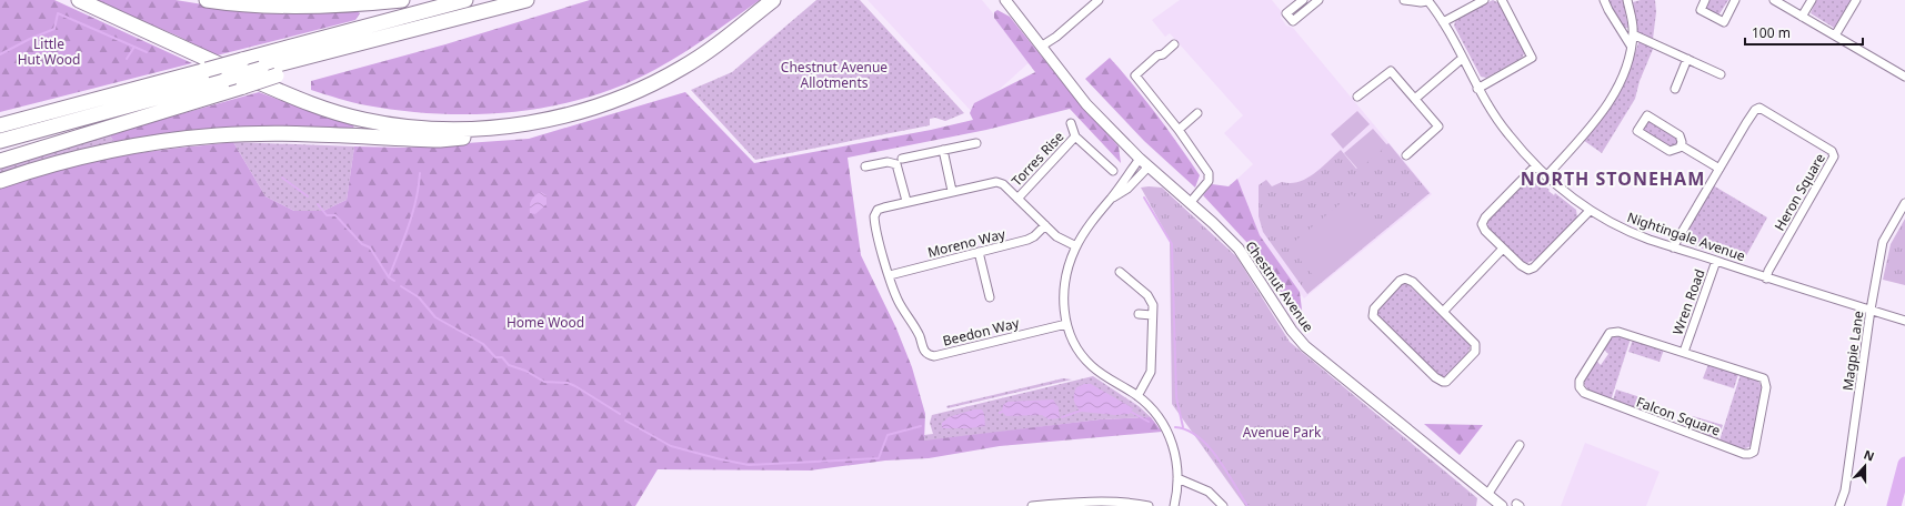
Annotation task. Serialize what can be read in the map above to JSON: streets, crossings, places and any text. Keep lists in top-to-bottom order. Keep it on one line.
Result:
{"streets":{"street":["Torres Rise","Heron Square","Nightingale Avenue","Moreno Way","Chestnut Avenue","Wren Road","Beedon Way","Magpie Lane","Falcon Square"]},"crossings":[["Torres Rise","Beedon Way"],["Heron Square","Nightingale Avenue"],["Nightingale Avenue","Wren Road"],["Nightingale Avenue","Magpie Lane"],["Moreno Way","Beedon Way"],["Wren Road","Falcon Square"]],"districts":["NORTH STONEHAM"],"parks":["Little Hut Wood","Chestnut Avenue Allotments","Home Wood","Avenue Park"],"scale_bar":"100 m","north":"top"}
